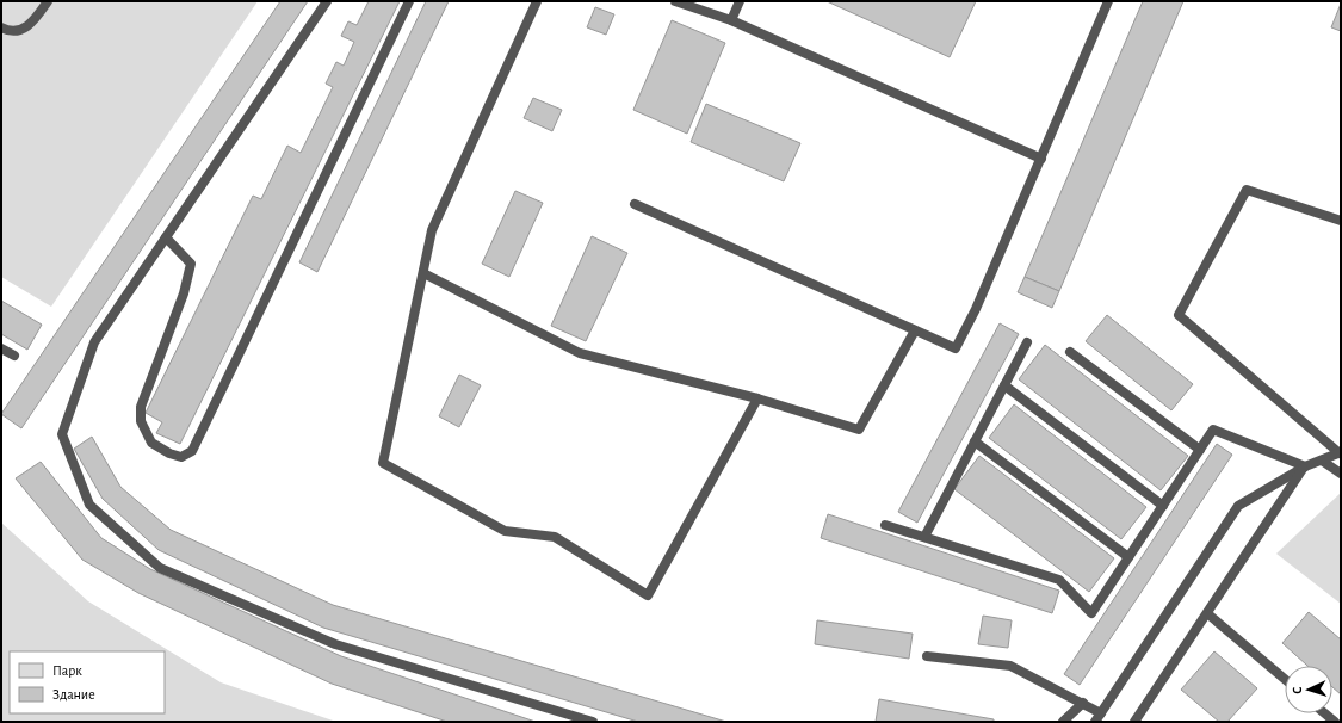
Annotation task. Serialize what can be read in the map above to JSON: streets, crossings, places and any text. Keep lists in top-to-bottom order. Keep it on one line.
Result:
{"legend":["Парк","Здание"],"north":"left"}
